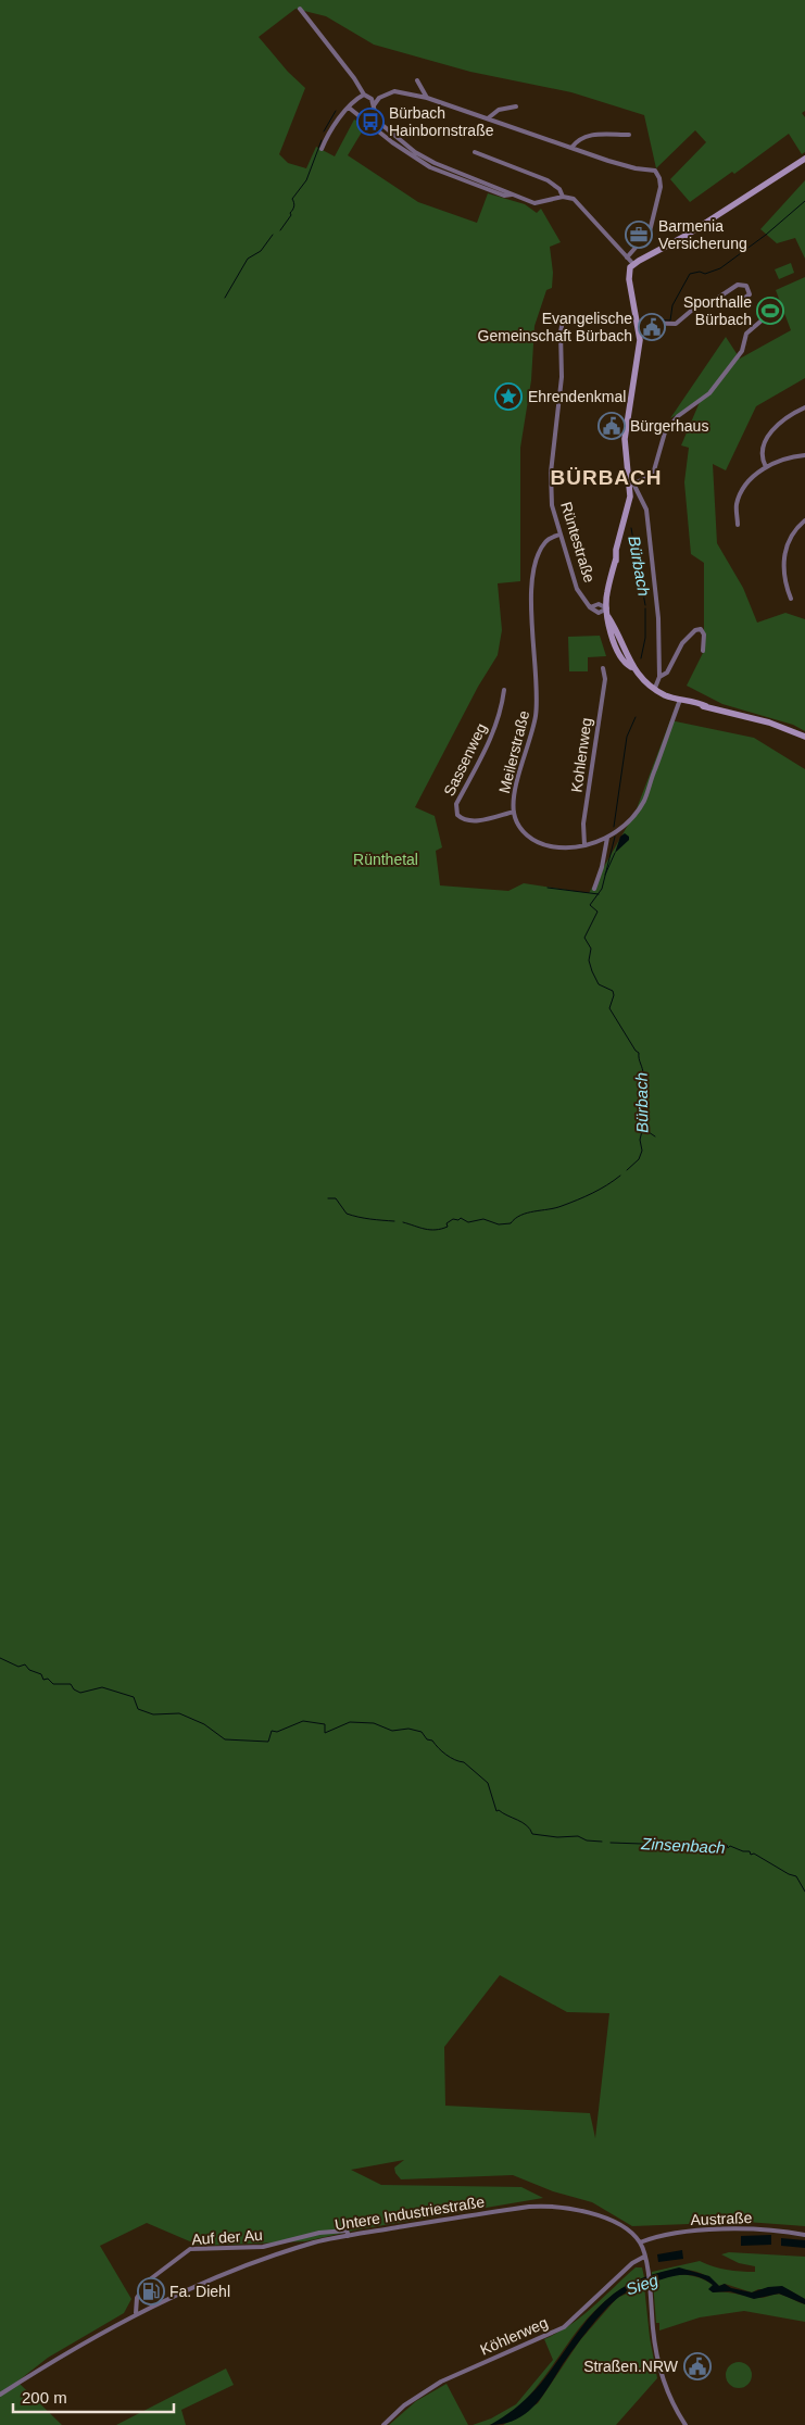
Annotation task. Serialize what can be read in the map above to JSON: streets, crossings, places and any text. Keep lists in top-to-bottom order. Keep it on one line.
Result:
{"streets":{"street":["Rüntestraße","Meilerstraße","Kohlenweg","Sassenweg","Untere Industriestraße","Austraße","Auf der Au","Köhlerweg"]},"crossings":[["Rüntestraße","Meilerstraße"],["Meilerstraße","Kohlenweg"],["Meilerstraße","Sassenweg"],["Untere Industriestraße","Austraße"],["Untere Industriestraße","Auf der Au"]],"districts":["BÜRBACH"],"water":["Bürbach","Zinsenbach","Sieg"],"parks":["Rünthetal"],"places":{"bus stop":["Bürbach Hainbornstraße"],"office":["Barmenia Versicherung"],"sports":["Sporthalle Bürbach"],"public building":["Evangelische Gemeinschaft Bürbach","Bürgerhaus","Straßen.NRW"],"place":["Ehrendenkmal"],"fuel station":["Fa. Diehl"]},"scale_bar":"200 m"}
